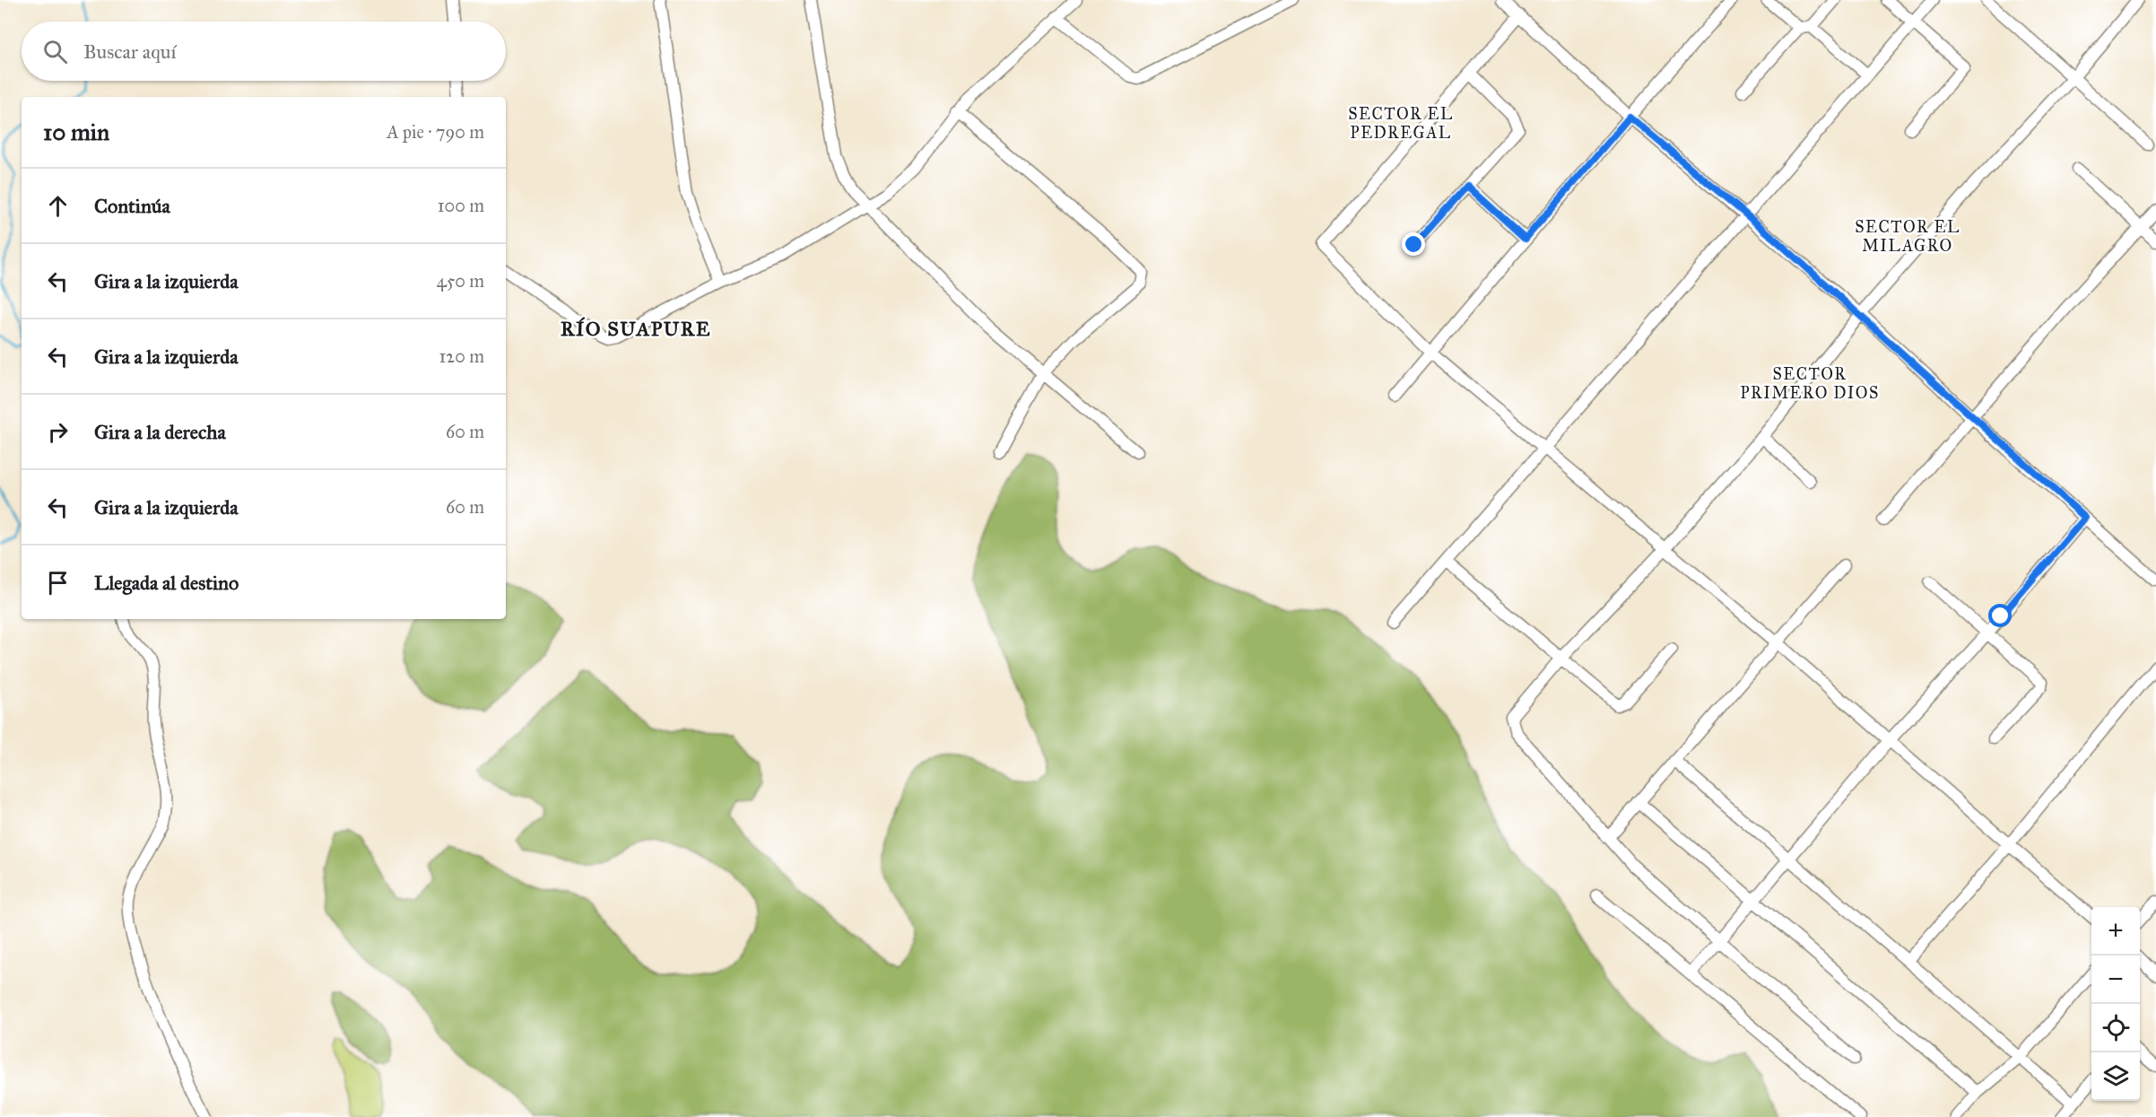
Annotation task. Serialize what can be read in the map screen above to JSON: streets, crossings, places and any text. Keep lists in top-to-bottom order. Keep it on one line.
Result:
{"districts":["SECTOR EL PEDREGAL","SECTOR EL MILAGRO","RÍO SUAPURE","SECTOR PRIMERO DIOS"],"page":{"search":"Buscar aquí","heading":["10 min","A pie · 790 m"],"list":[["Continúa","100 m"],["Gira a la izquierda","450 m"],["Gira a la izquierda","120 m"],["Gira a la derecha","60 m"],["Gira a la izquierda","60 m"],"Llegada al destino"],"map_buttons":["+","−"]}}
